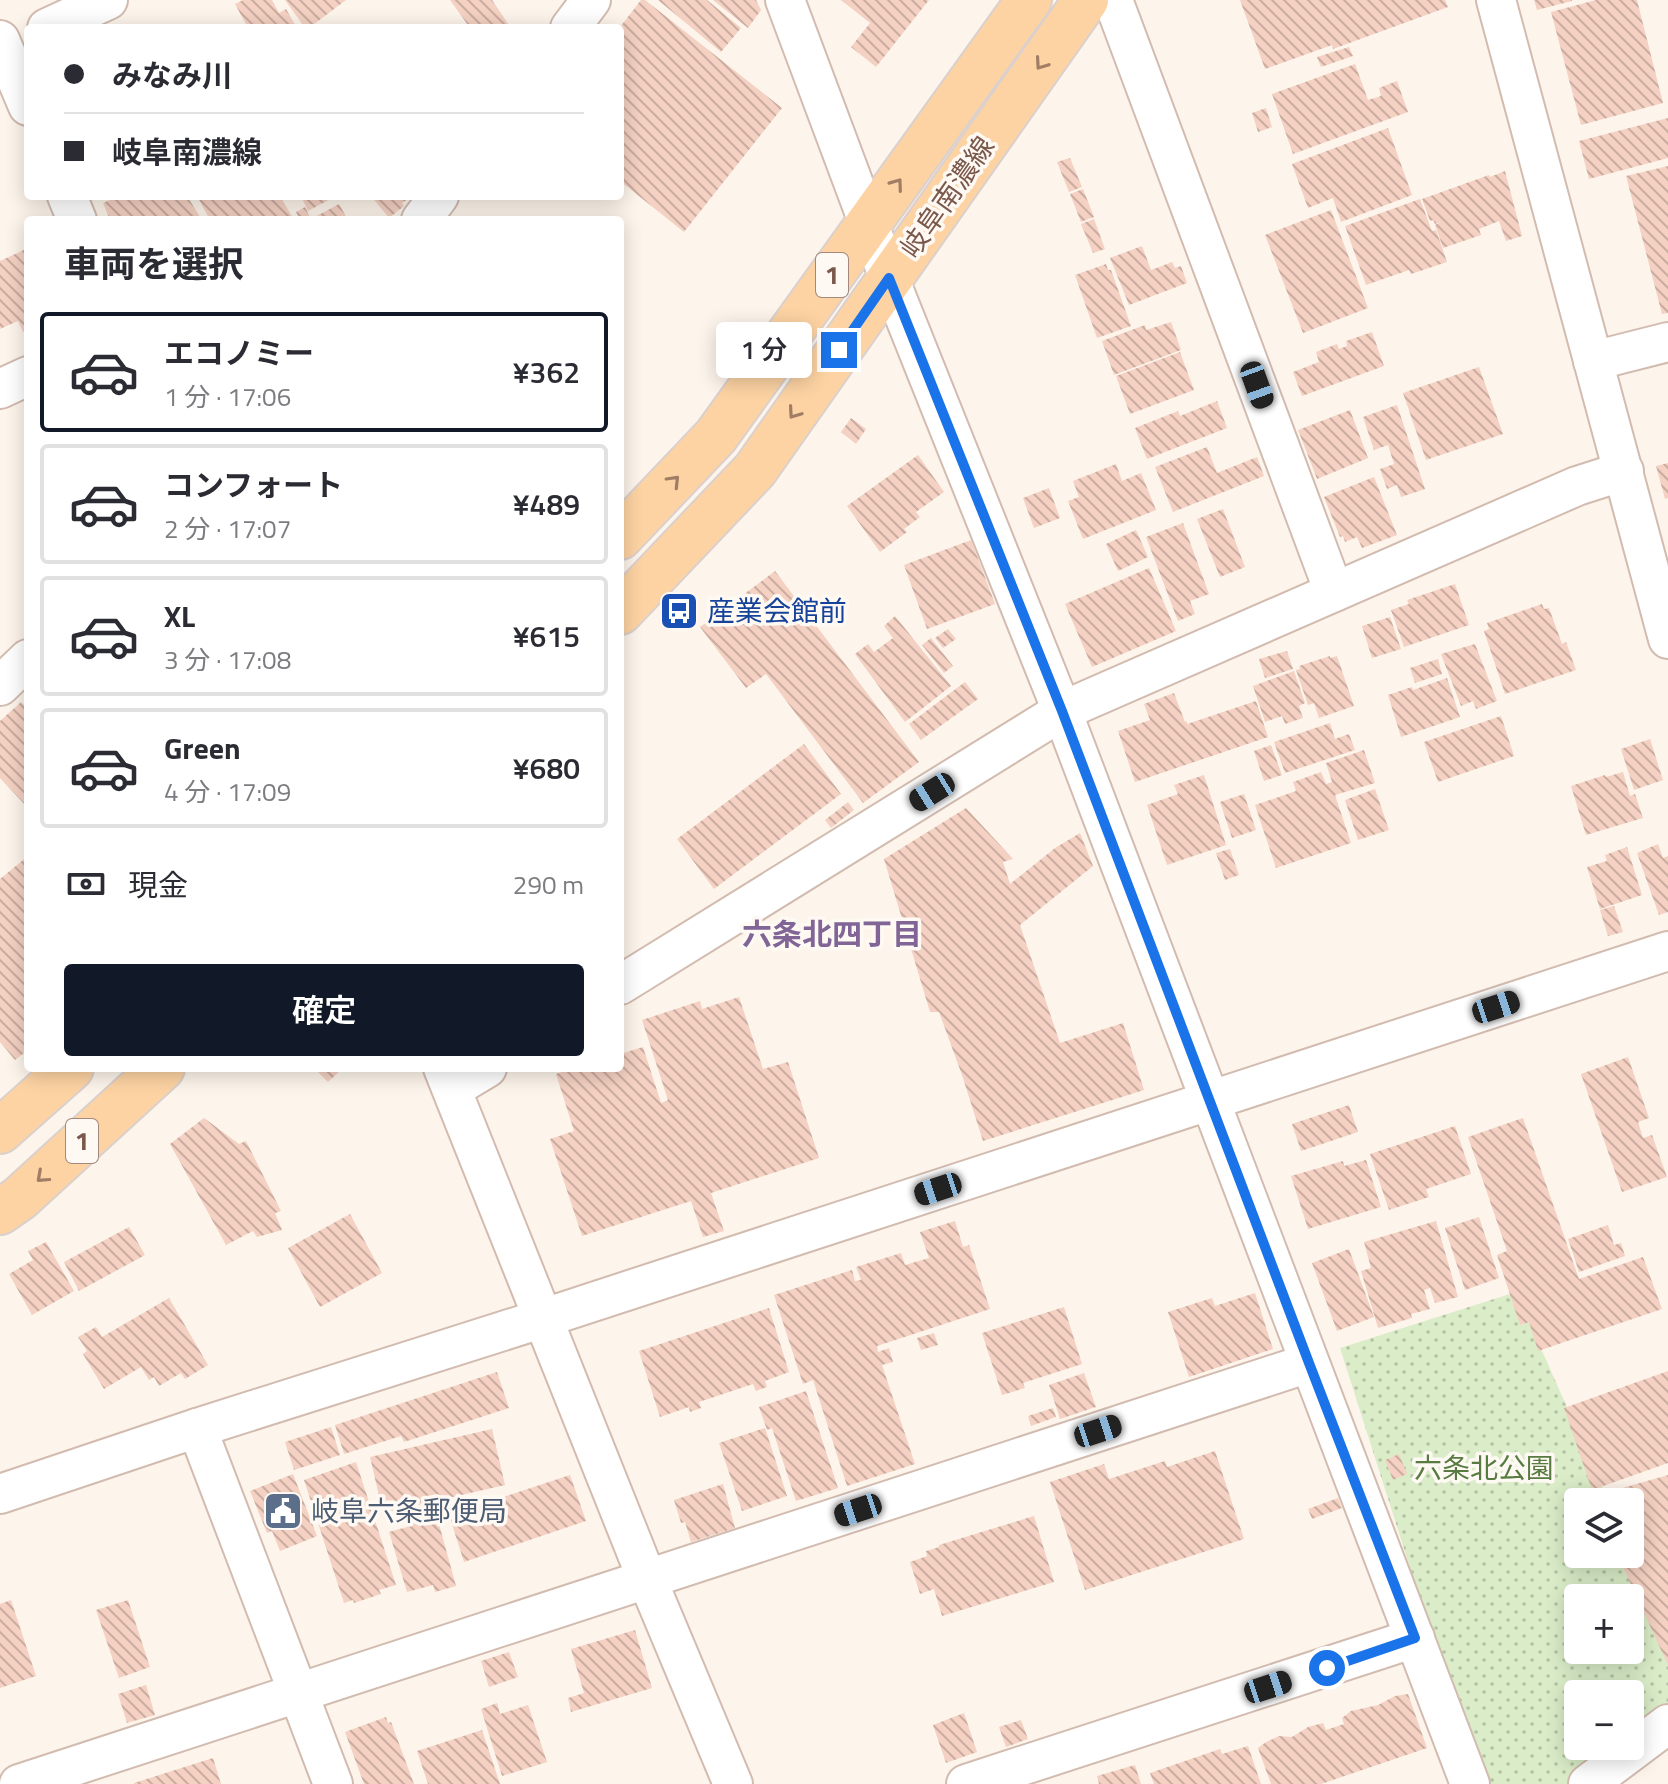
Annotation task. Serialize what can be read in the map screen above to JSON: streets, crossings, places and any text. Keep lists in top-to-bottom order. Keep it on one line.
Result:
{"streets":{"main road":["岐阜南濃線","1"]},"districts":["六条北四丁目"],"parks":["六条北公園"],"places":{"bus stop":["産業会館前"],"public building":["岐阜六条郵便局"]},"page":{"banner":["みなみ川","岐阜南濃線"],"heading":"車両を選択","list":[{"name":"エコノミー","note":"1 分 · 17:06","value":"¥362"},{"name":"コンフォート","note":"2 分 · 17:07","value":"¥489"},{"name":"XL","note":"3 分 · 17:08","value":"¥615"},{"name":"Green","note":"4 分 · 17:09","value":"¥680"}],"bubble":"1 分","pay":["現金","290 m"],"buttons":"確定","map_buttons":["+","−"]}}
